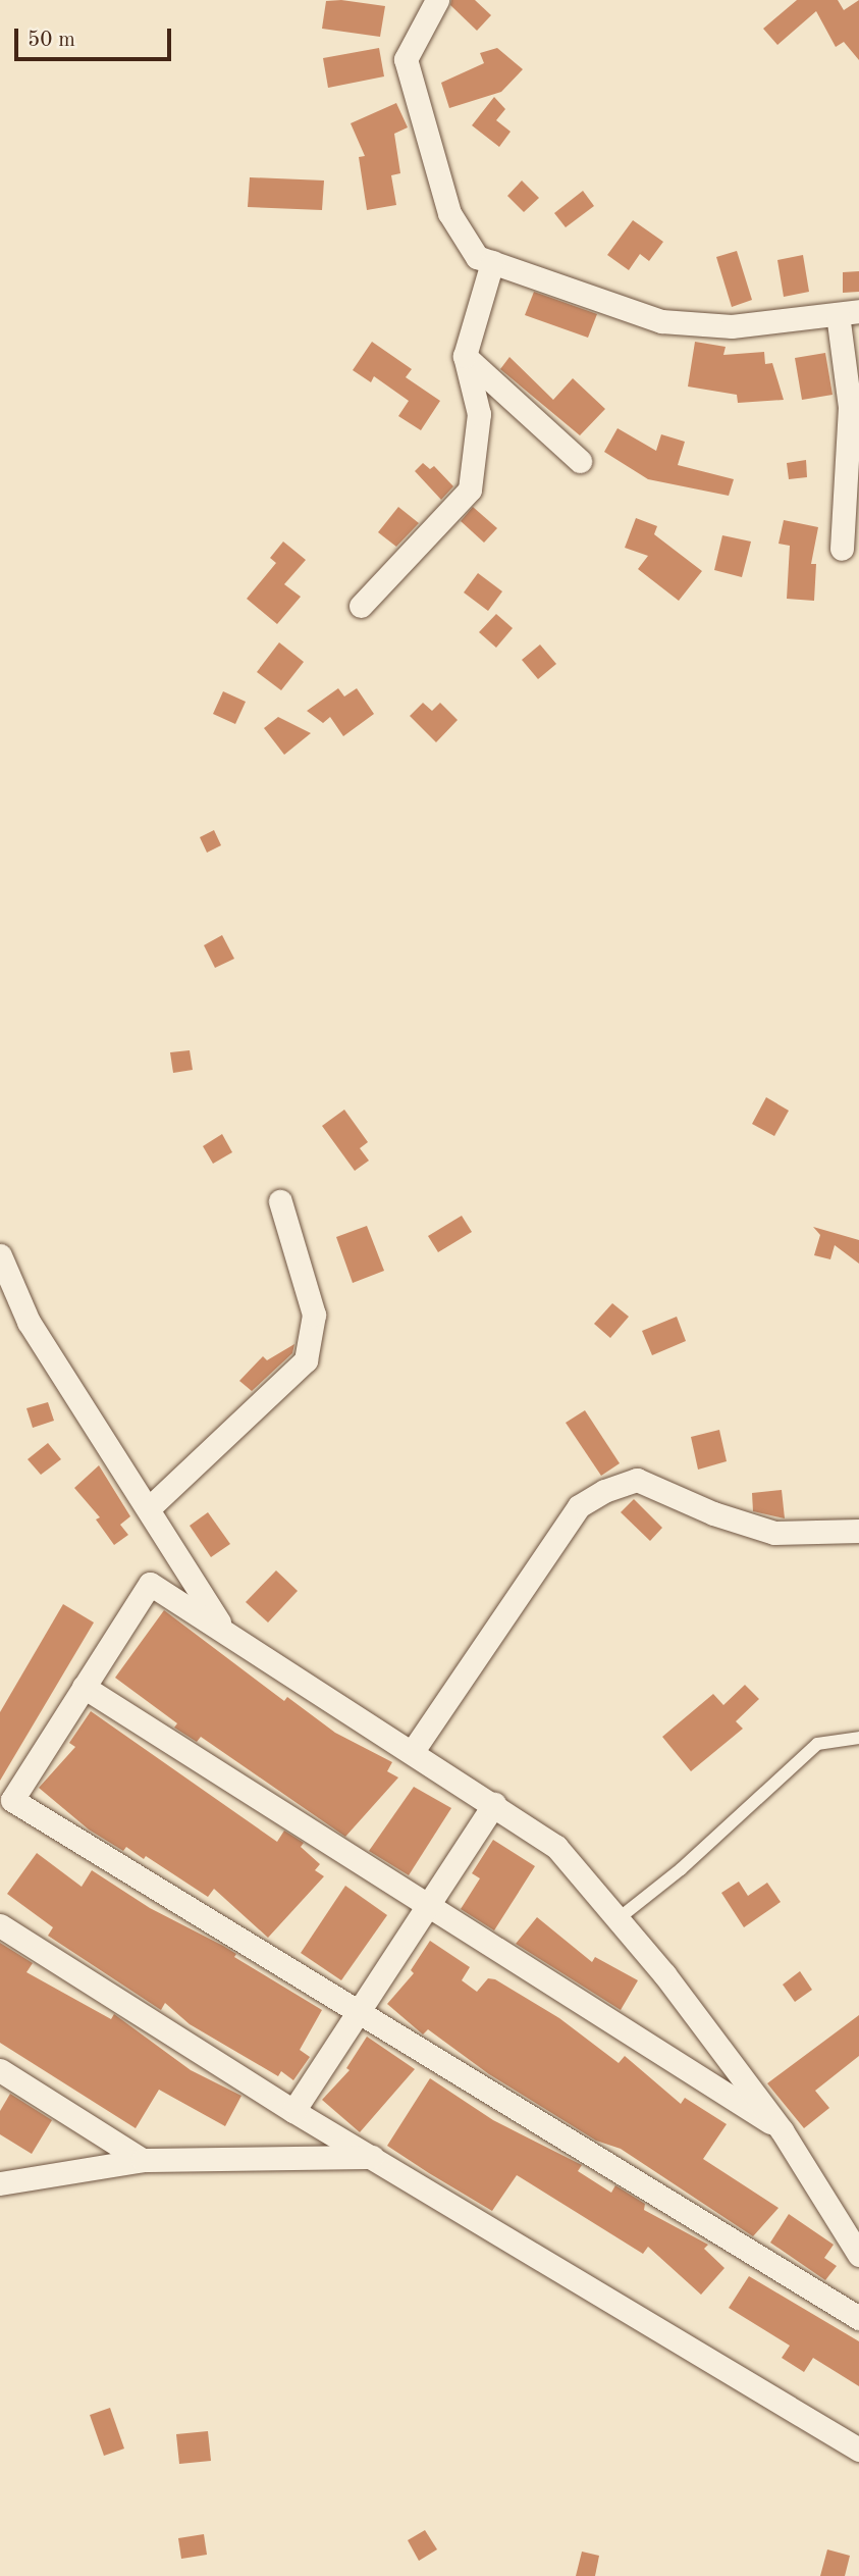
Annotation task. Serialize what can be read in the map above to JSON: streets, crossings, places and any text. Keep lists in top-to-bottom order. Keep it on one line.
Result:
{"scale_bar":"50 m"}
